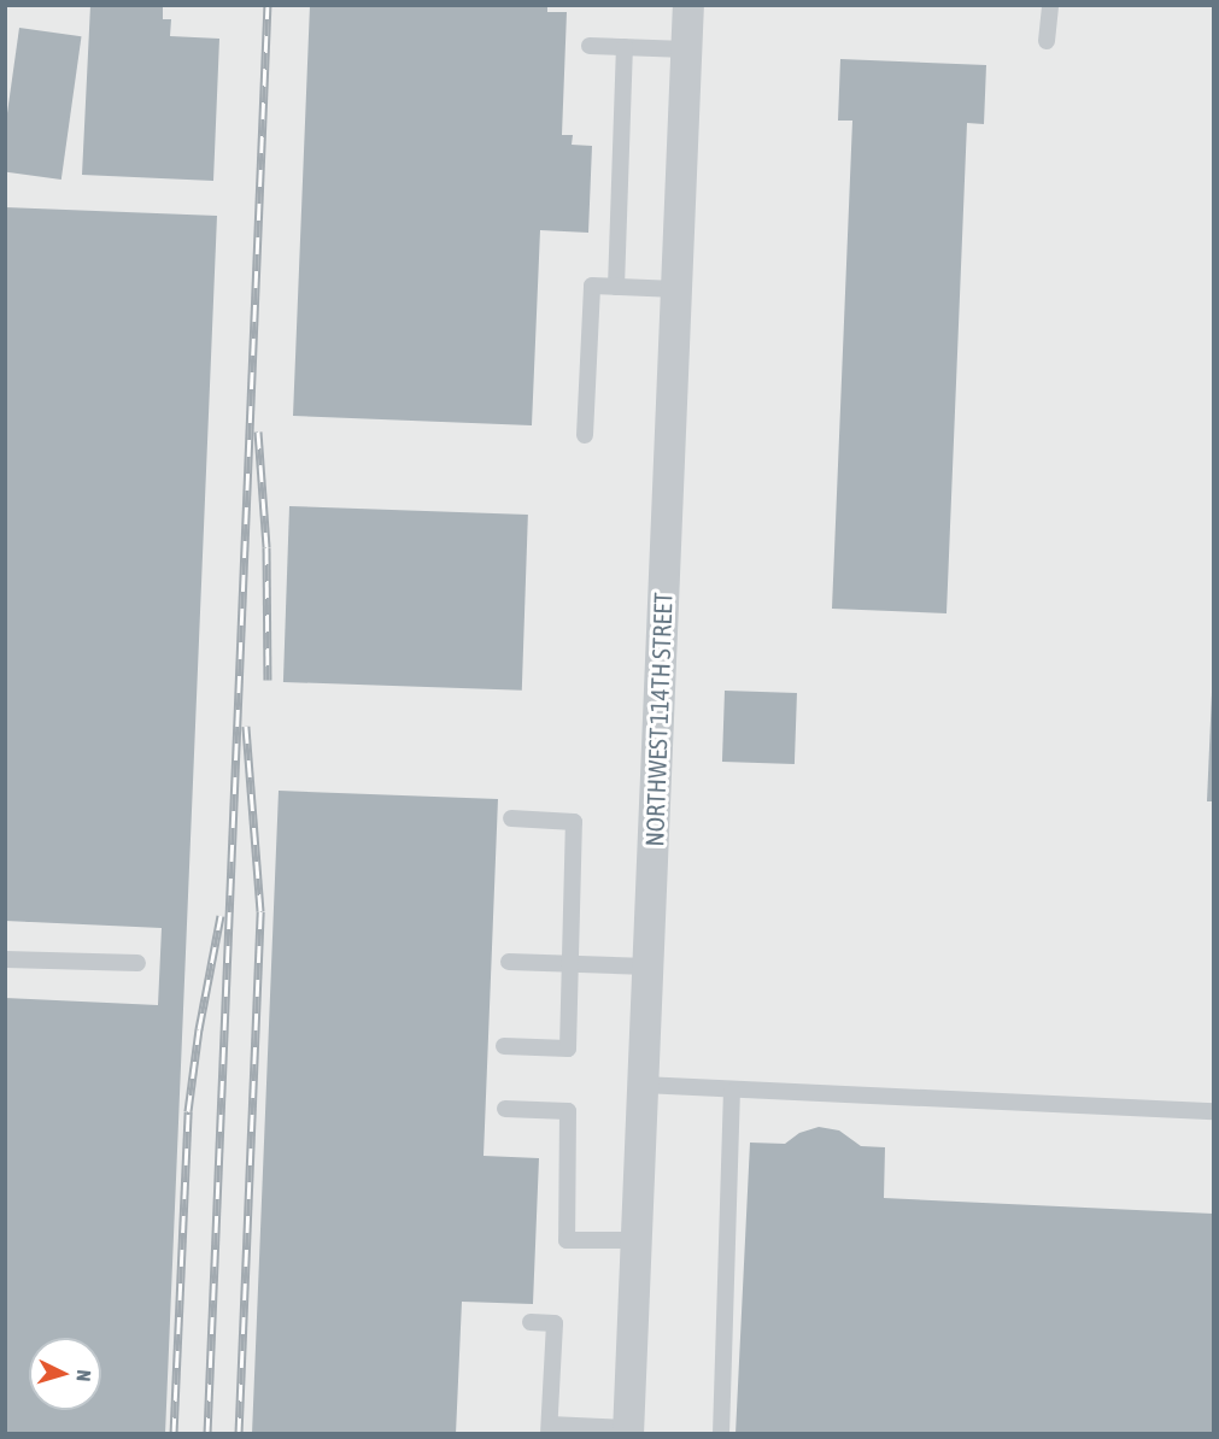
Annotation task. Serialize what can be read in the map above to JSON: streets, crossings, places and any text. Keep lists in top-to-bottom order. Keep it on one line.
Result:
{"streets":{"street":["NORTHWEST 114TH STREET"]},"north":"right"}
